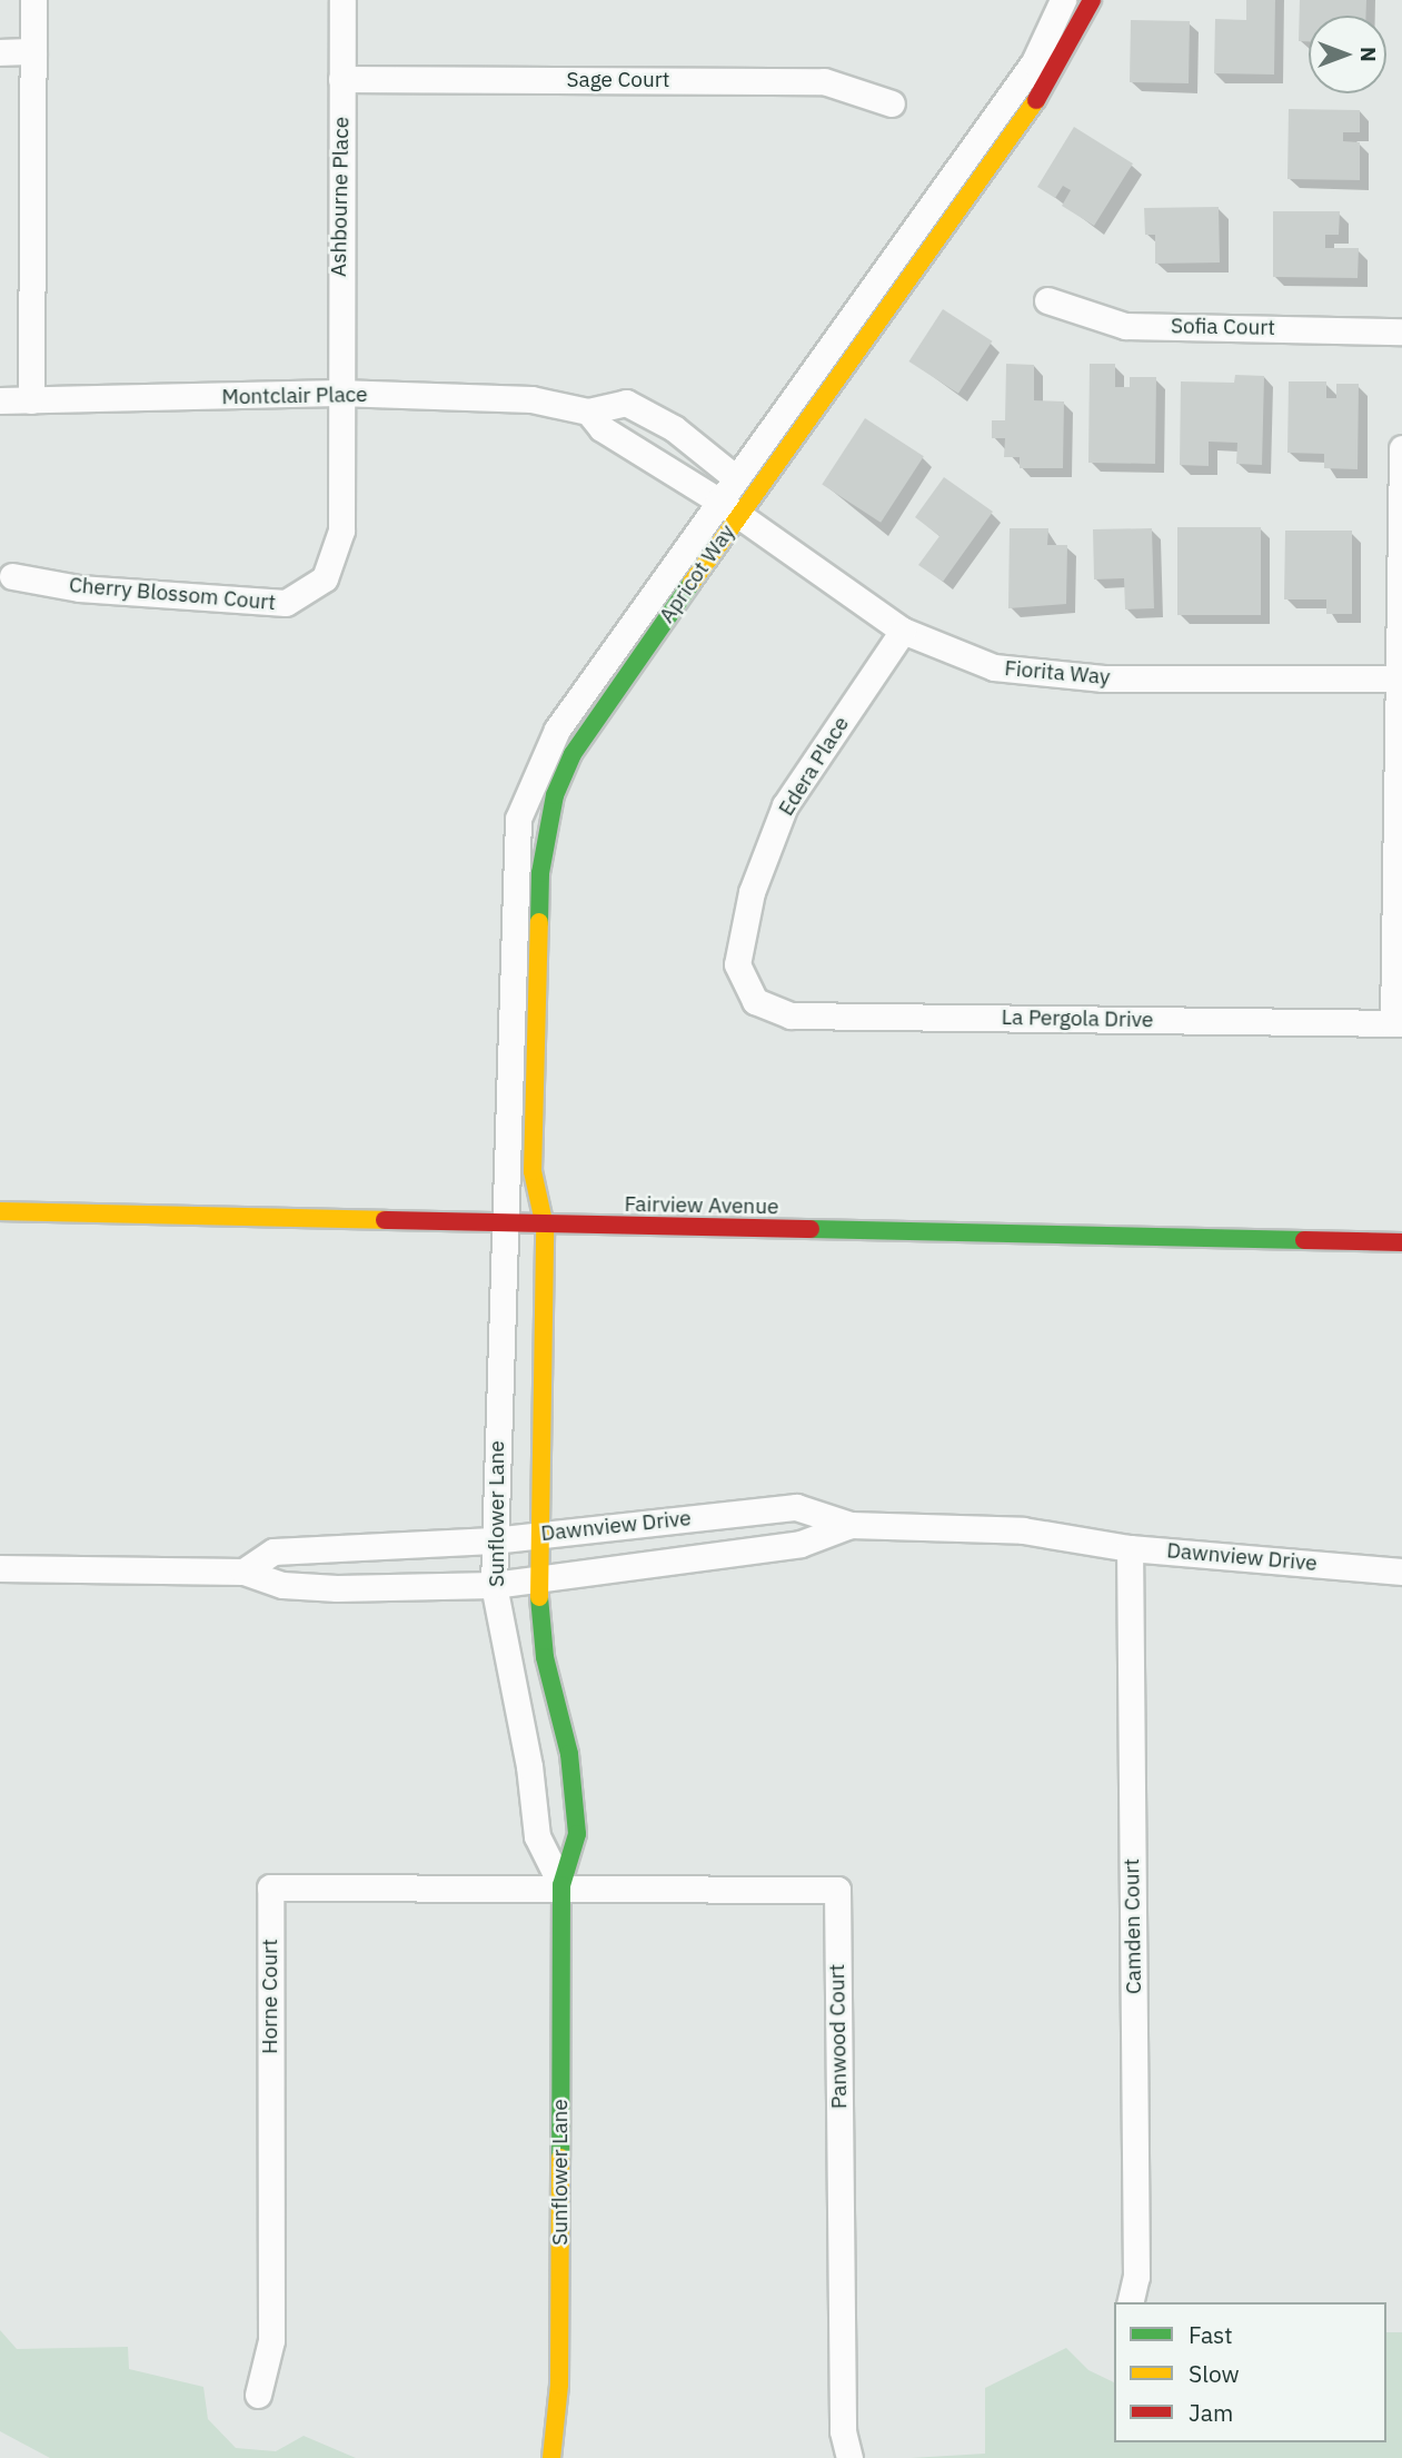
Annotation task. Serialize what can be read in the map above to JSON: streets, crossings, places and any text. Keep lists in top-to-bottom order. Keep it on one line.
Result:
{"streets":{"street":["Sage Court","Ashbourne Place","Sofia Court","Montclair Place","Apricot Way","Cherry Blossom Court","Fiorita Way","Edera Place","La Pergola Drive","Fairview Avenue","Sunflower Lane","Dawnview Drive","Camden Court","Horne Court","Panwood Court"]},"crossings":[["Sage Court","Ashbourne Place"],["Ashbourne Place","Montclair Place"],["Ashbourne Place","Cherry Blossom Court"],["Montclair Place","Apricot Way"],["Montclair Place","Cherry Blossom Court"],["Apricot Way","Fiorita Way"],["Apricot Way","Fairview Avenue"],["Apricot Way","Sunflower Lane"],["Fiorita Way","Edera Place"],["Edera Place","La Pergola Drive"],["Fairview Avenue","Sunflower Lane"],["Sunflower Lane","Dawnview Drive"],["Sunflower Lane","Horne Court"],["Sunflower Lane","Panwood Court"],["Dawnview Drive","Camden Court"],["Horne Court","Panwood Court"]],"legend":["Fast","Slow","Jam"],"north":"right"}
